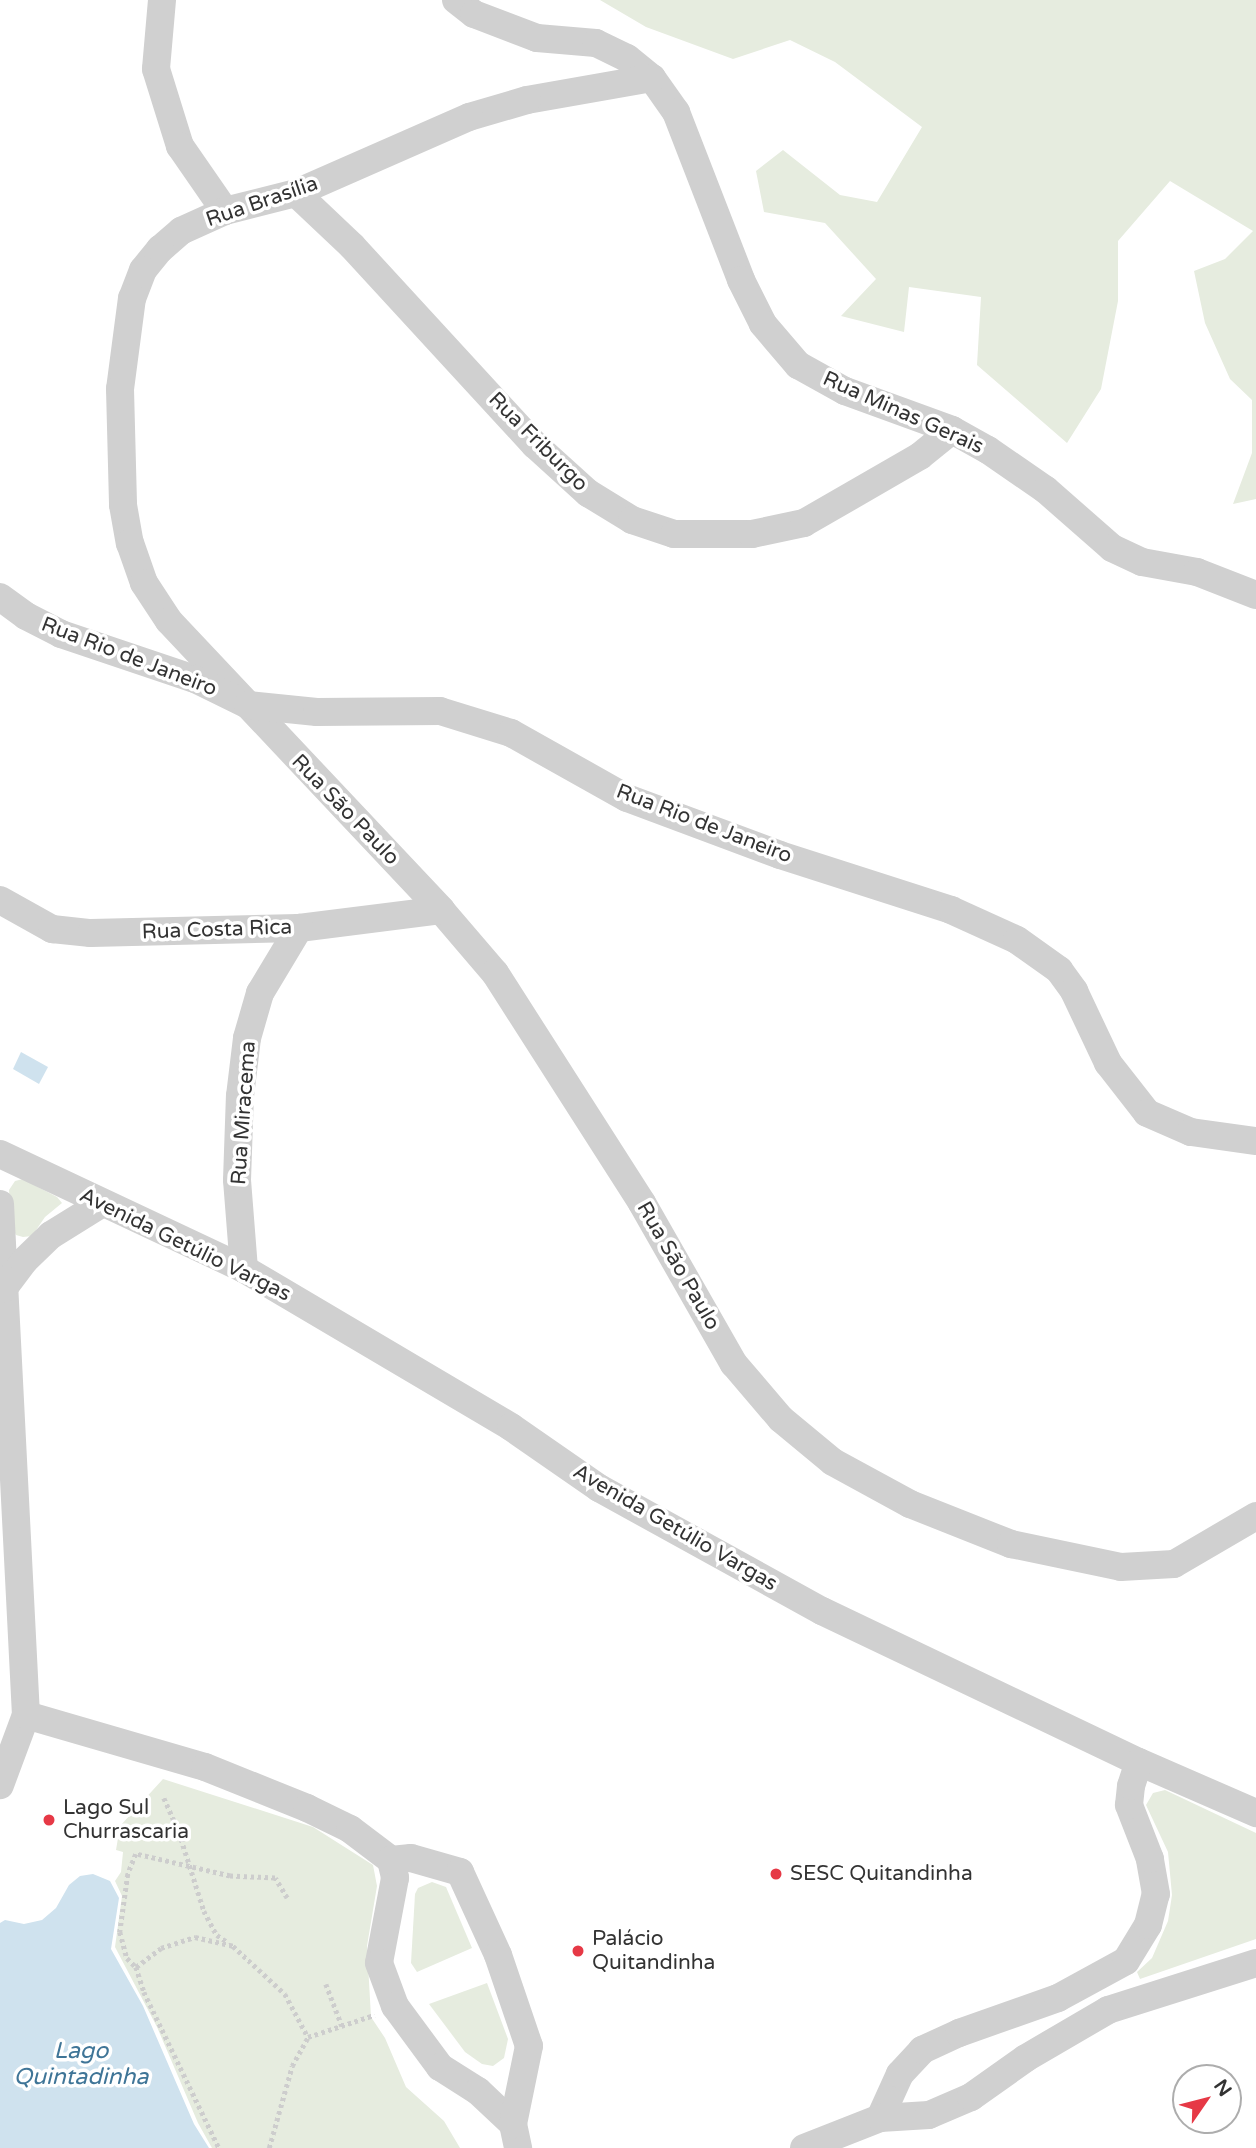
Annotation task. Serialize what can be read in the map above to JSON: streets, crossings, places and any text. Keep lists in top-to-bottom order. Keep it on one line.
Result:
{"streets":{"street":["Rua Brasília","Rua Minas Gerais","Rua Friburgo","Rua Rio de Janeiro","Rua São Paulo","Rua Costa Rica","Rua Miracema","Avenida Getúlio Vargas"]},"crossings":[["Rua Brasília","Rua Minas Gerais"],["Rua Brasília","Rua Friburgo"],["Rua Brasília","Rua Rio de Janeiro"],["Rua Brasília","Rua São Paulo"],["Rua Minas Gerais","Rua Friburgo"],["Rua Rio de Janeiro","Rua São Paulo"],["Rua São Paulo","Rua Costa Rica"],["Rua Costa Rica","Rua Miracema"],["Rua Miracema","Avenida Getúlio Vargas"]],"water":["Lago Quintadinha"],"places":["Lago Sul Churrascaria","SESC Quitandinha","Palácio Quitandinha"],"north":"top right"}
